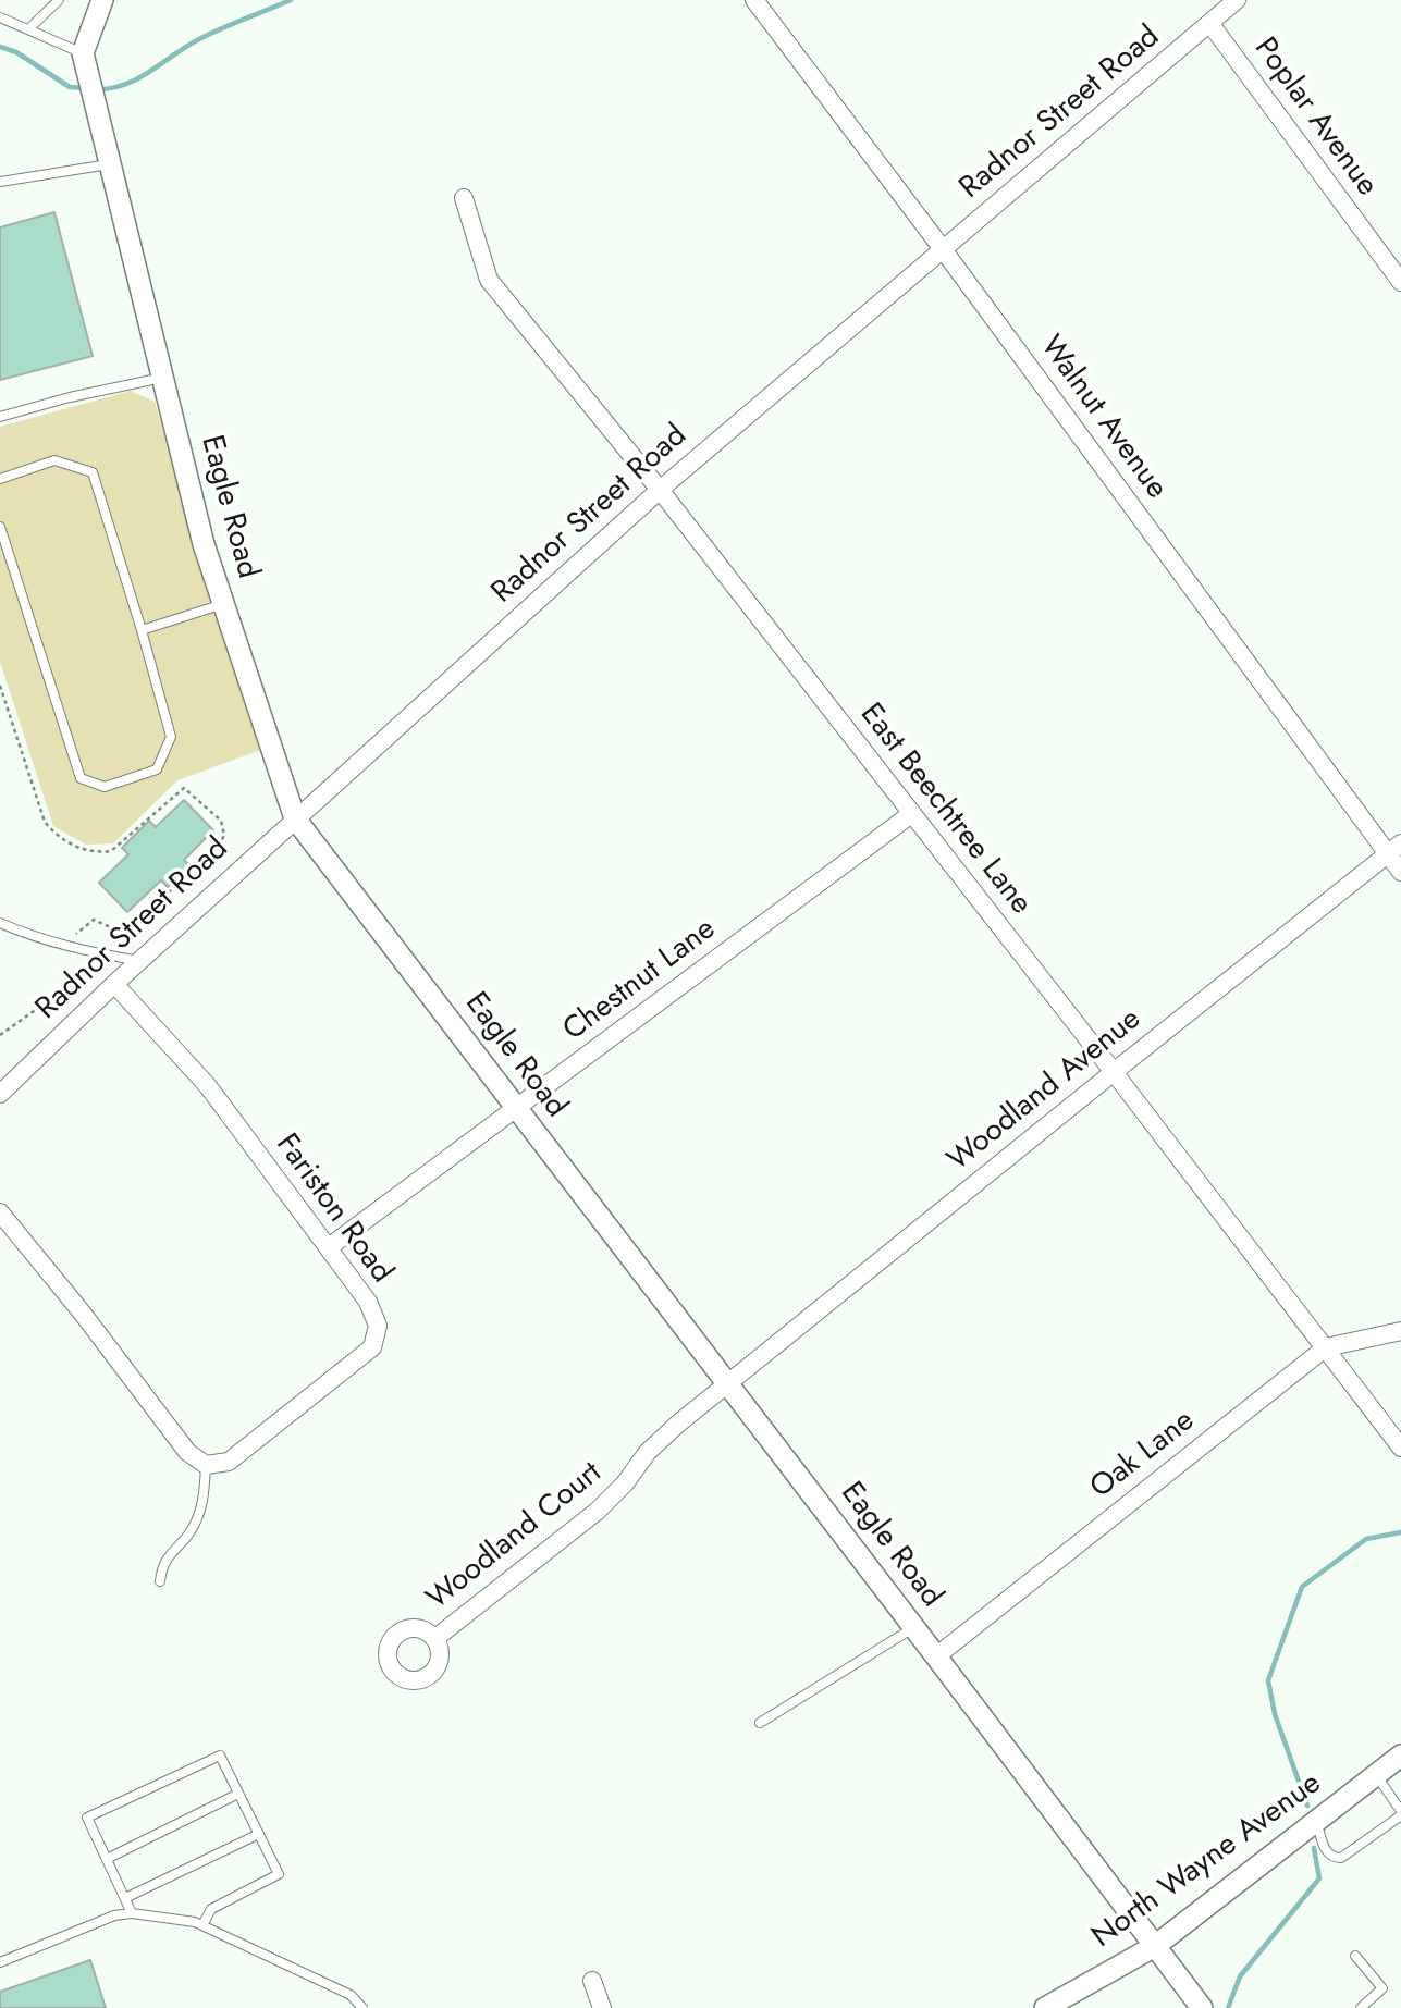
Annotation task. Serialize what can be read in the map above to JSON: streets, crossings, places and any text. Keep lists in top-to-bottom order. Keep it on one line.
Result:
{"streets":{"street":["Radnor Street Road","Poplar Avenue","Walnut Avenue","Eagle Road","East Beechtree Lane","Chestnut Lane","Woodland Avenue","Fariston Road","Oak Lane","Woodland Court","North Wayne Avenue"]},"crossings":[["Radnor Street Road","Poplar Avenue"],["Radnor Street Road","Walnut Avenue"],["Radnor Street Road","Eagle Road"],["Radnor Street Road","East Beechtree Lane"],["Radnor Street Road","Fariston Road"],["Walnut Avenue","Woodland Avenue"],["Eagle Road","Chestnut Lane"],["Eagle Road","Woodland Avenue"],["Eagle Road","Oak Lane"],["Eagle Road","Woodland Court"],["Eagle Road","North Wayne Avenue"],["East Beechtree Lane","Chestnut Lane"],["East Beechtree Lane","Woodland Avenue"],["East Beechtree Lane","Oak Lane"],["Chestnut Lane","Fariston Road"],["Woodland Avenue","Woodland Court"]]}
